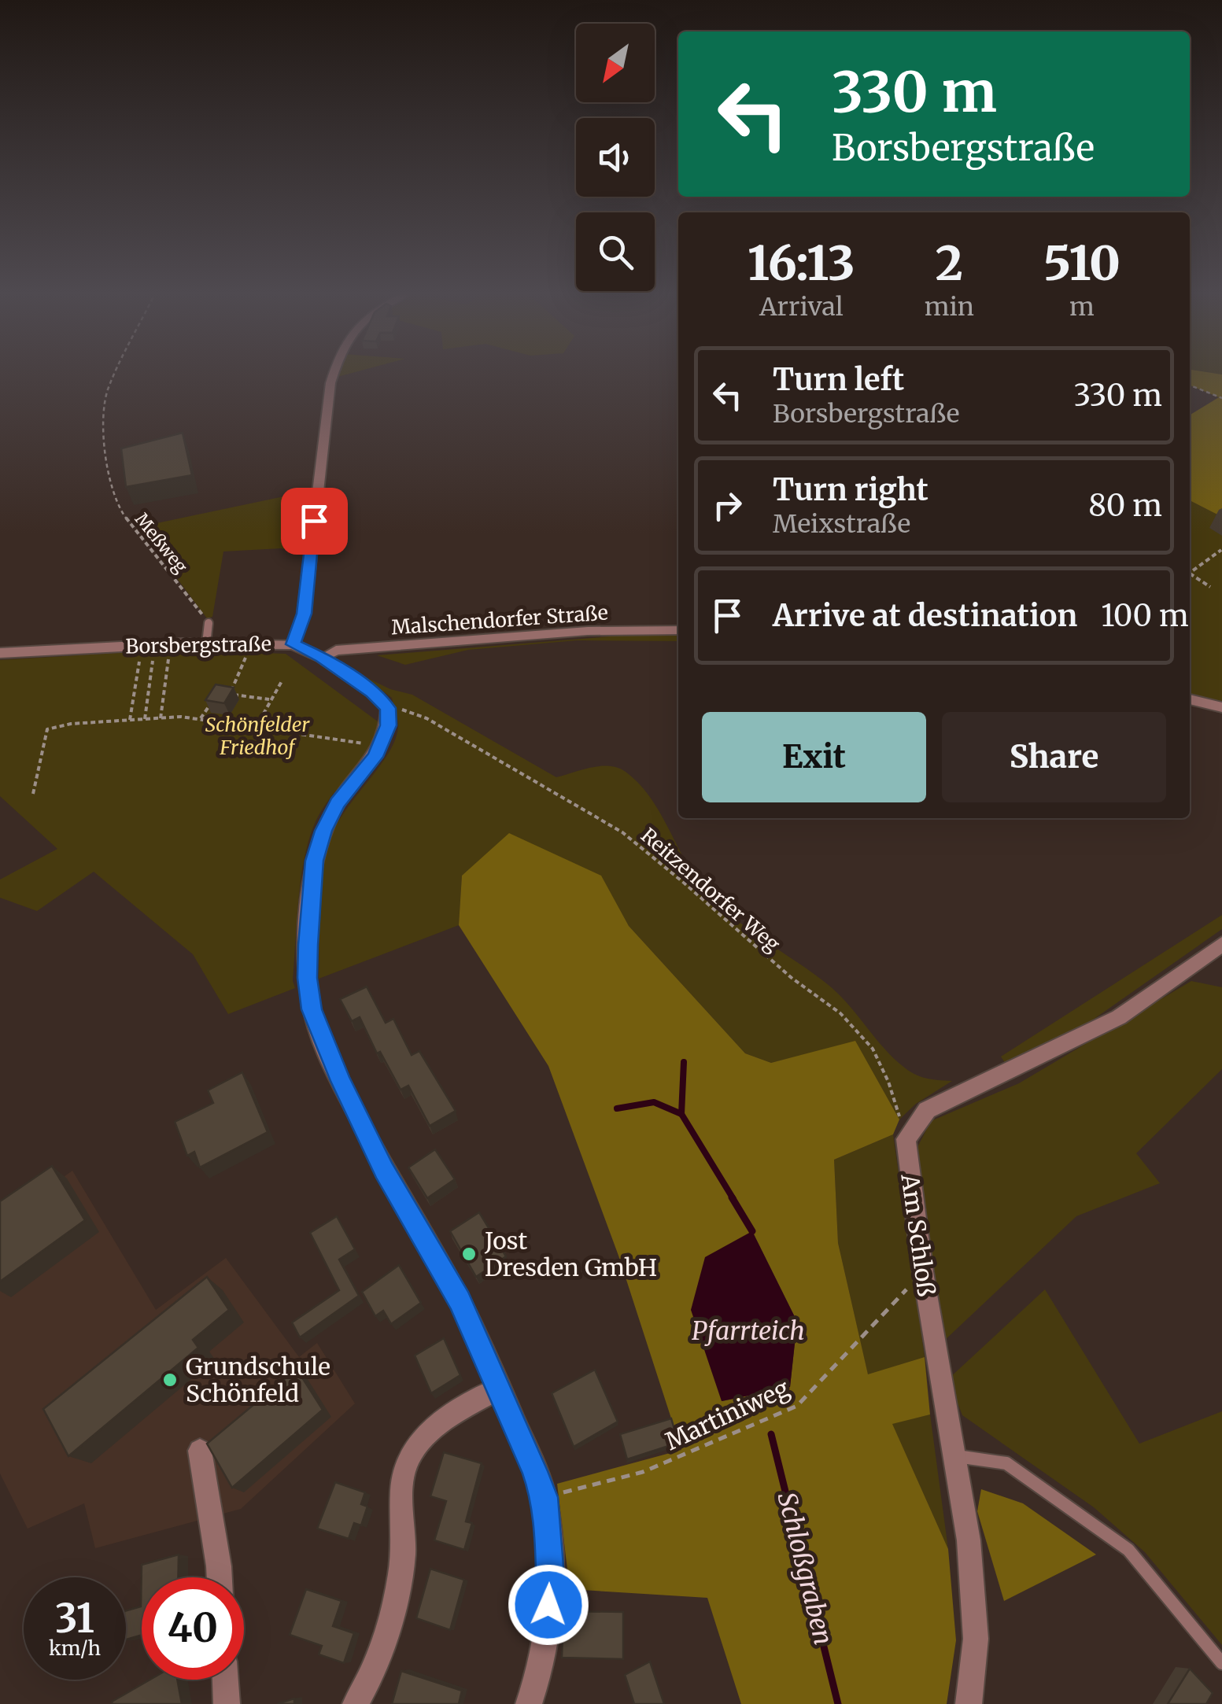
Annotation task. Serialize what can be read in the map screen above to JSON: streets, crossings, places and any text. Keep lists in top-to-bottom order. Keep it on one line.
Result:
{"streets":{"street":["Malschendorfer Straße","Borsbergstraße","Am Schloß"],"path":["Meßweg","Reitzendorfer Weg","Martiniweg"]},"crossings":[["Malschendorfer Straße","Borsbergstraße"],["Borsbergstraße","Reitzendorfer Weg"],["Reitzendorfer Weg","Am Schloß"],["Am Schloß","Martiniweg"]],"water":["Pfarrteich","Schloßgraben"],"parks":["Schönfelder Friedhof"],"places":["Jost Dresden GmbH","Grundschule Schönfeld"],"north":"bottom left","page":{"turn":["330 m","Borsbergstraße"],"eta":["16:13","Arrival","2","min","510","m"],"list":[{"name":"Turn left","note":"Borsbergstraße","value":"330 m"},{"name":"Turn right","note":"Meixstraße","value":"80 m"},{"name":"Arrive at destination","value":"100 m"}],"buttons":["Exit","Share"],"speed":"31 km/h","limit":"40"}}
